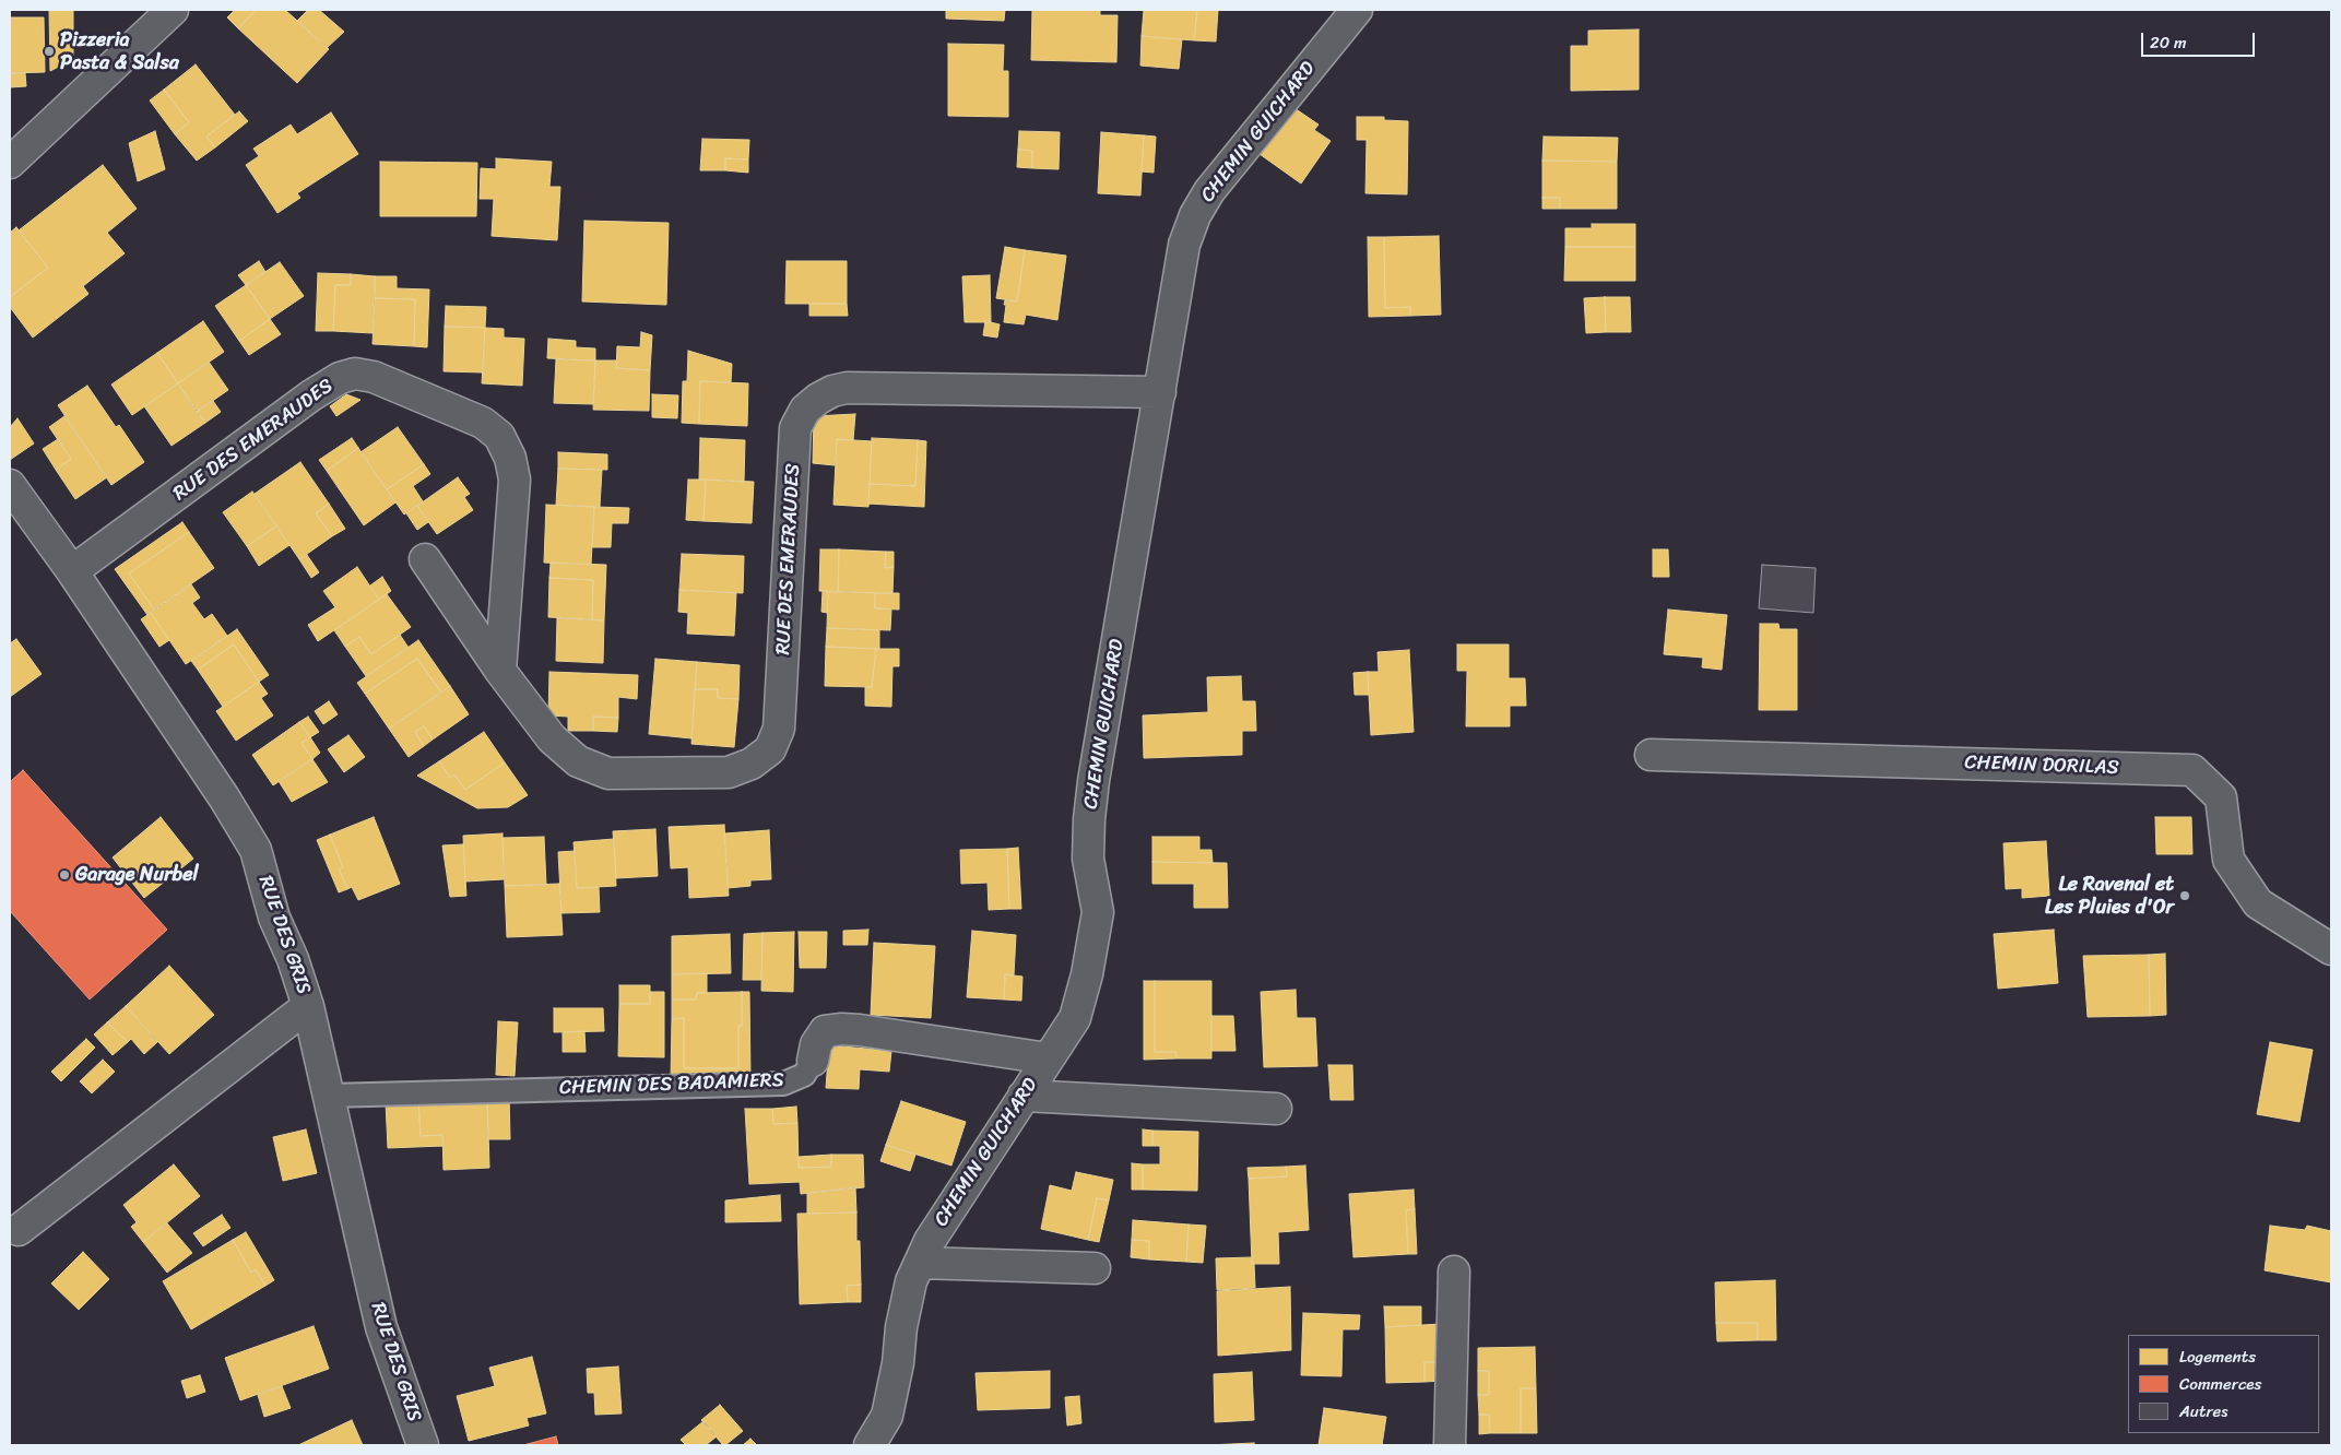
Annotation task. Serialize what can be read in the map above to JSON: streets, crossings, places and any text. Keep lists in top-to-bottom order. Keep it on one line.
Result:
{"streets":{"street":["CHEMIN GUICHARD","RUE DES EMERAUDES","CHEMIN DORILAS","RUE DES GRIS","CHEMIN DES BADAMIERS"]},"crossings":[["CHEMIN GUICHARD","RUE DES EMERAUDES"],["CHEMIN GUICHARD","CHEMIN DES BADAMIERS"],["RUE DES EMERAUDES","RUE DES GRIS"],["RUE DES GRIS","CHEMIN DES BADAMIERS"]],"places":["Pizzeria Pasta & Salsa","Garage Nurbel","Le Ravenal et Les Pluies d'Or"],"legend":["Logements","Commerces","Autres"],"scale_bar":"20 m"}
